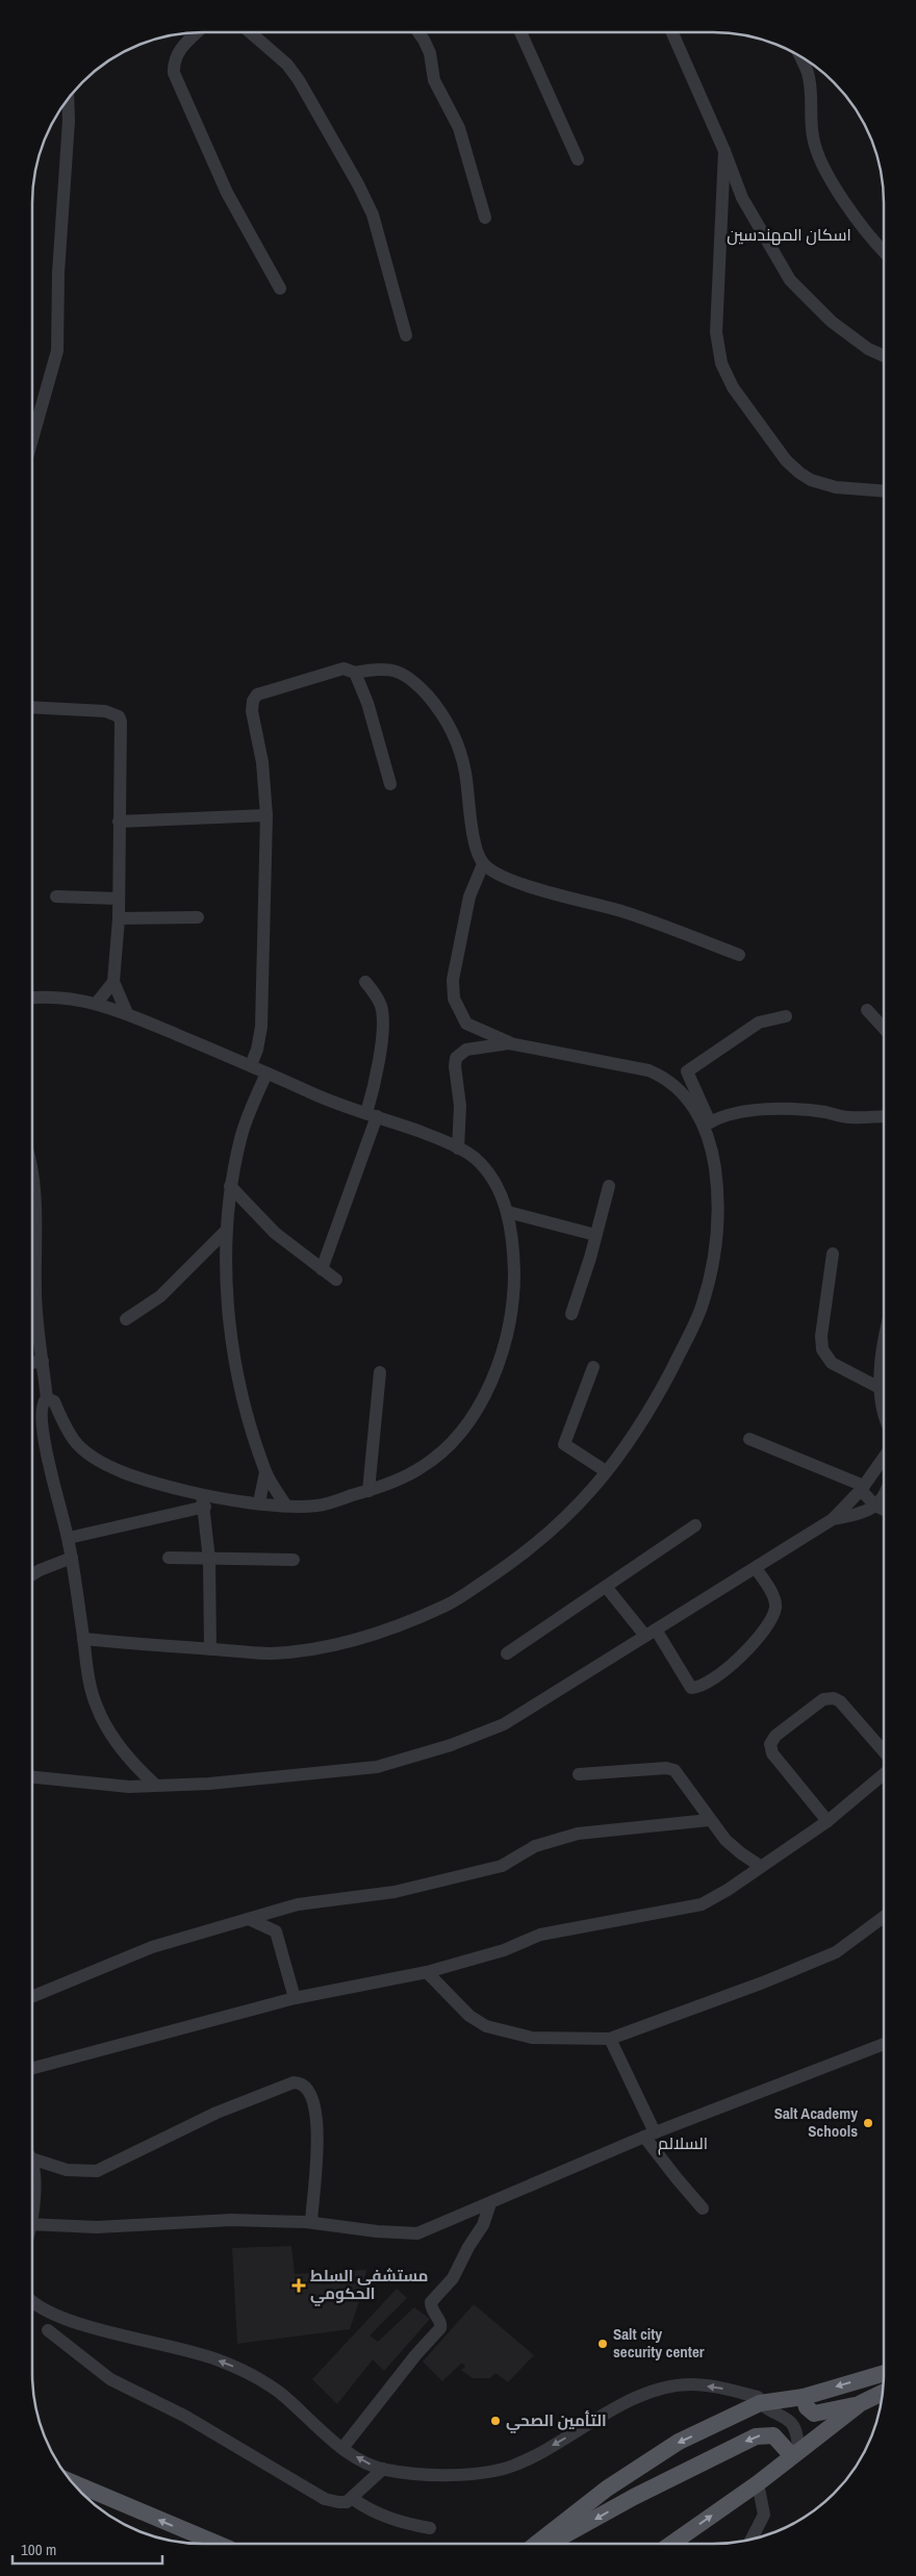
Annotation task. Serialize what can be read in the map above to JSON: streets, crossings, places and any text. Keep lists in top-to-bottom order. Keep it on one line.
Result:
{"districts":["اسكان المهندسين","السلالم"],"places":{"other":["Salt Academy Schools","Salt city security center","التأمين الصحي"],"health":["مستشفى السلط الحكومي"]},"scale_bar":"100 m"}
